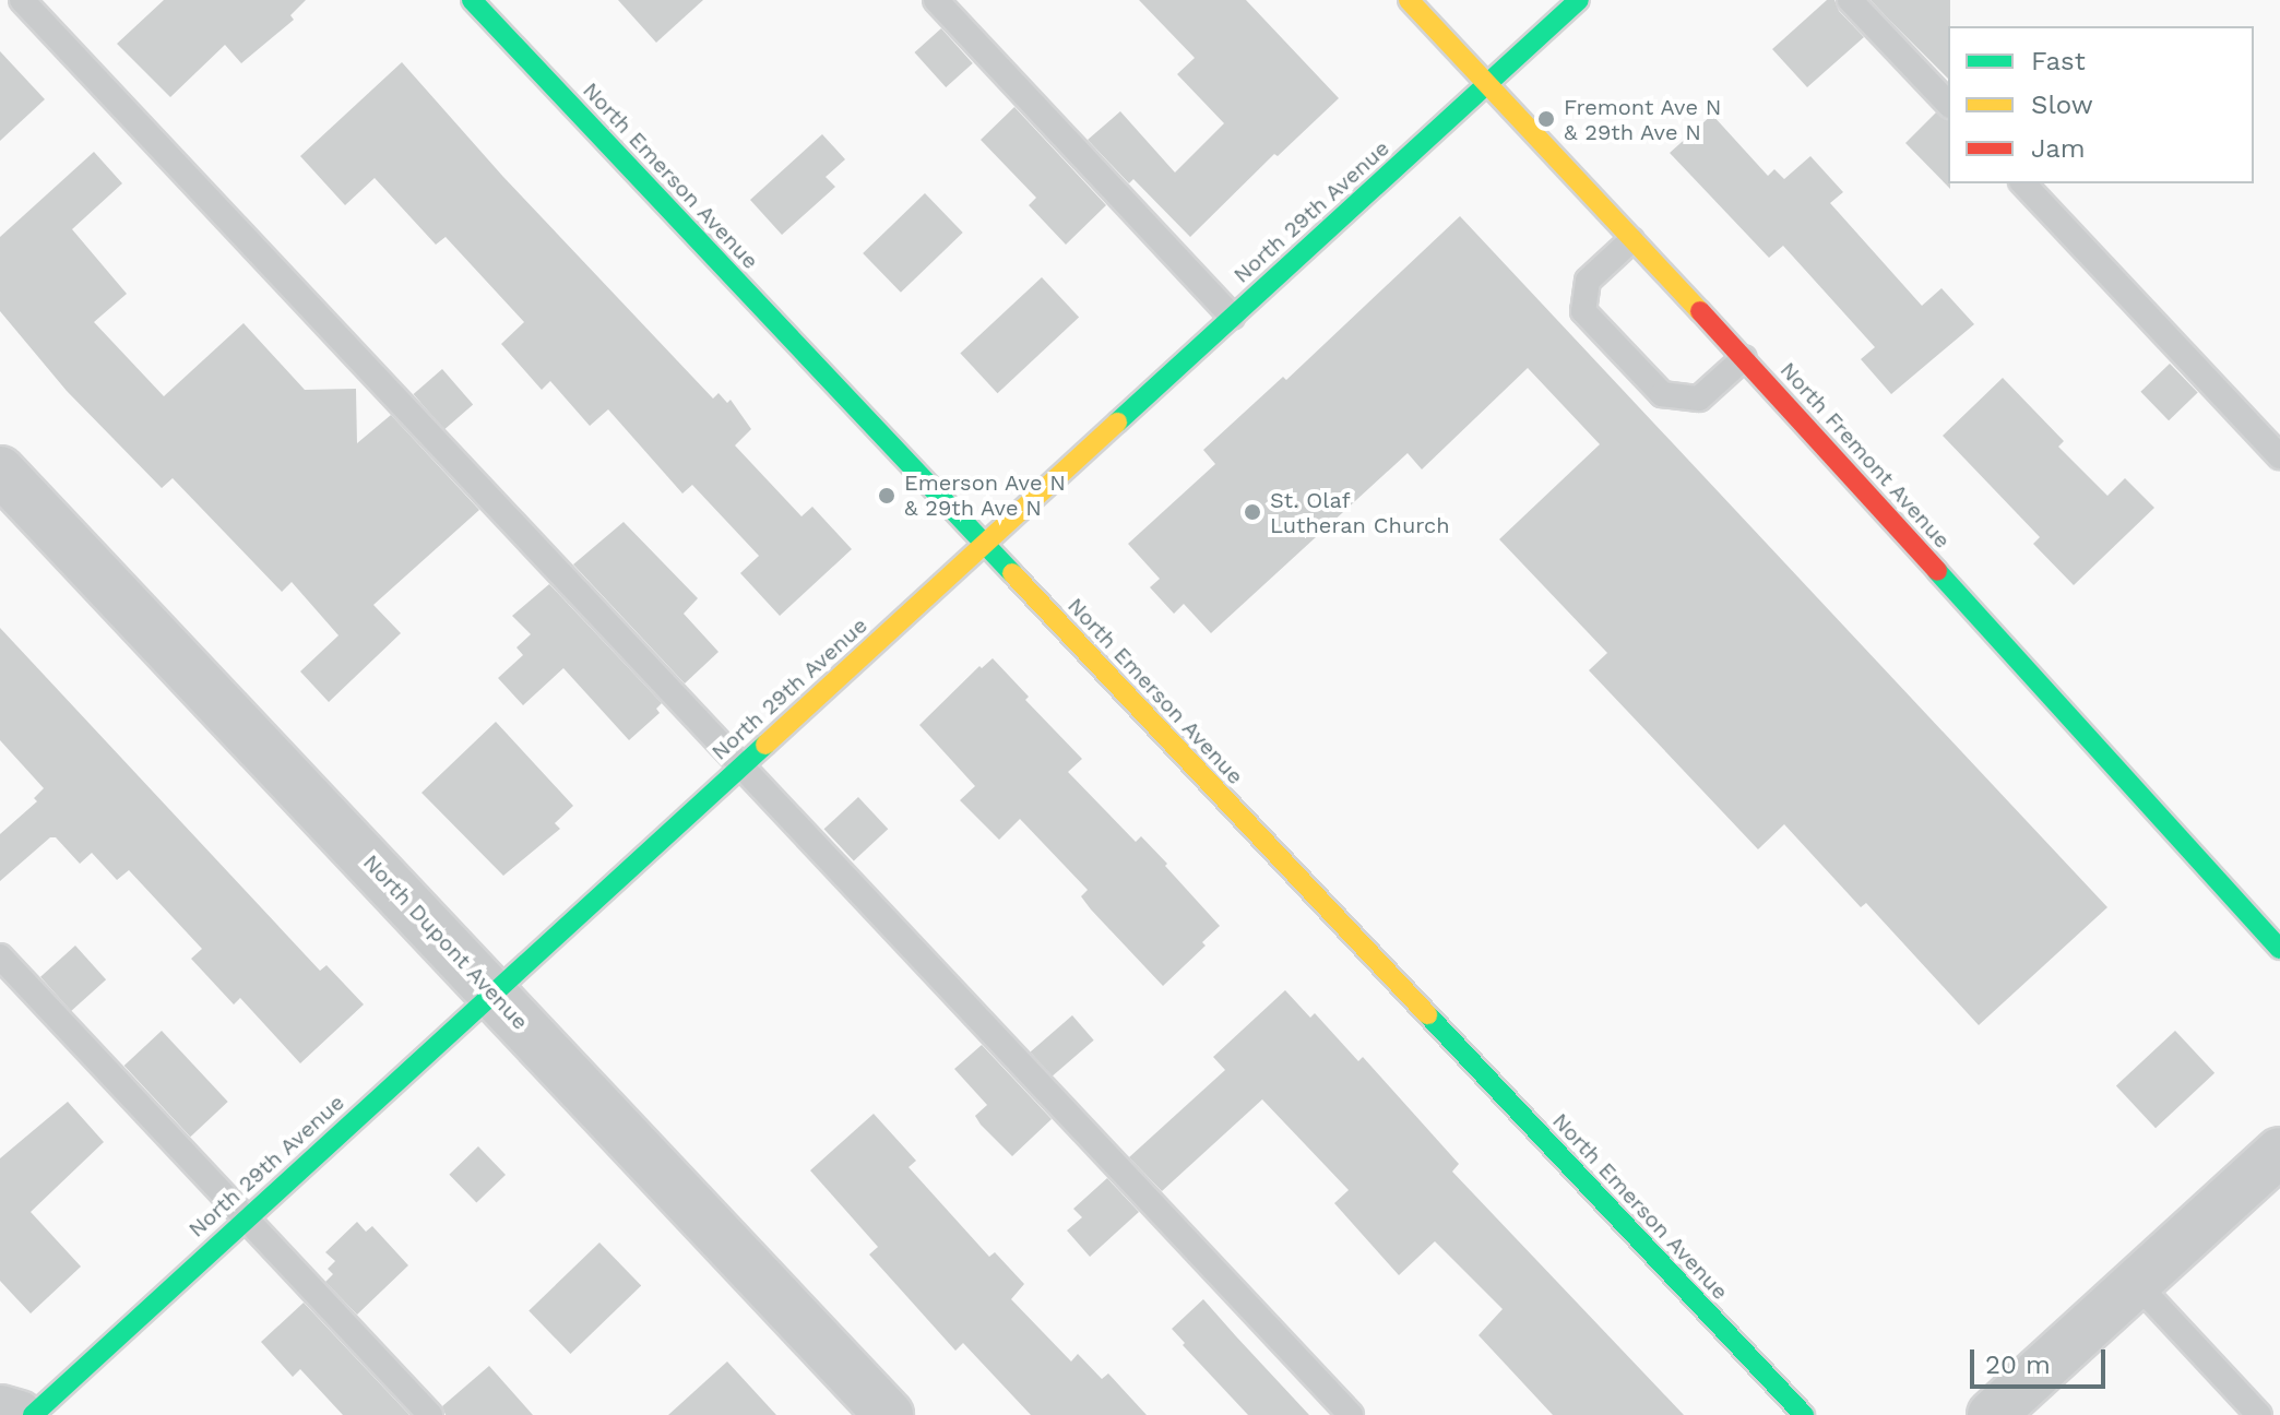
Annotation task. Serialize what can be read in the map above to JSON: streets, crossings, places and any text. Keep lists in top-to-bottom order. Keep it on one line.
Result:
{"streets":{"street":["North Emerson Avenue","North 29th Avenue","North Fremont Avenue","North Dupont Avenue"]},"crossings":[["North Emerson Avenue","North 29th Avenue"],["North 29th Avenue","North Fremont Avenue"],["North 29th Avenue","North Dupont Avenue"]],"places":["Fremont Ave N & 29th Ave N","Emerson Ave N & 29th Ave N","St. Olaf Lutheran Church"],"legend":["Fast","Slow","Jam"],"scale_bar":"20 m"}
